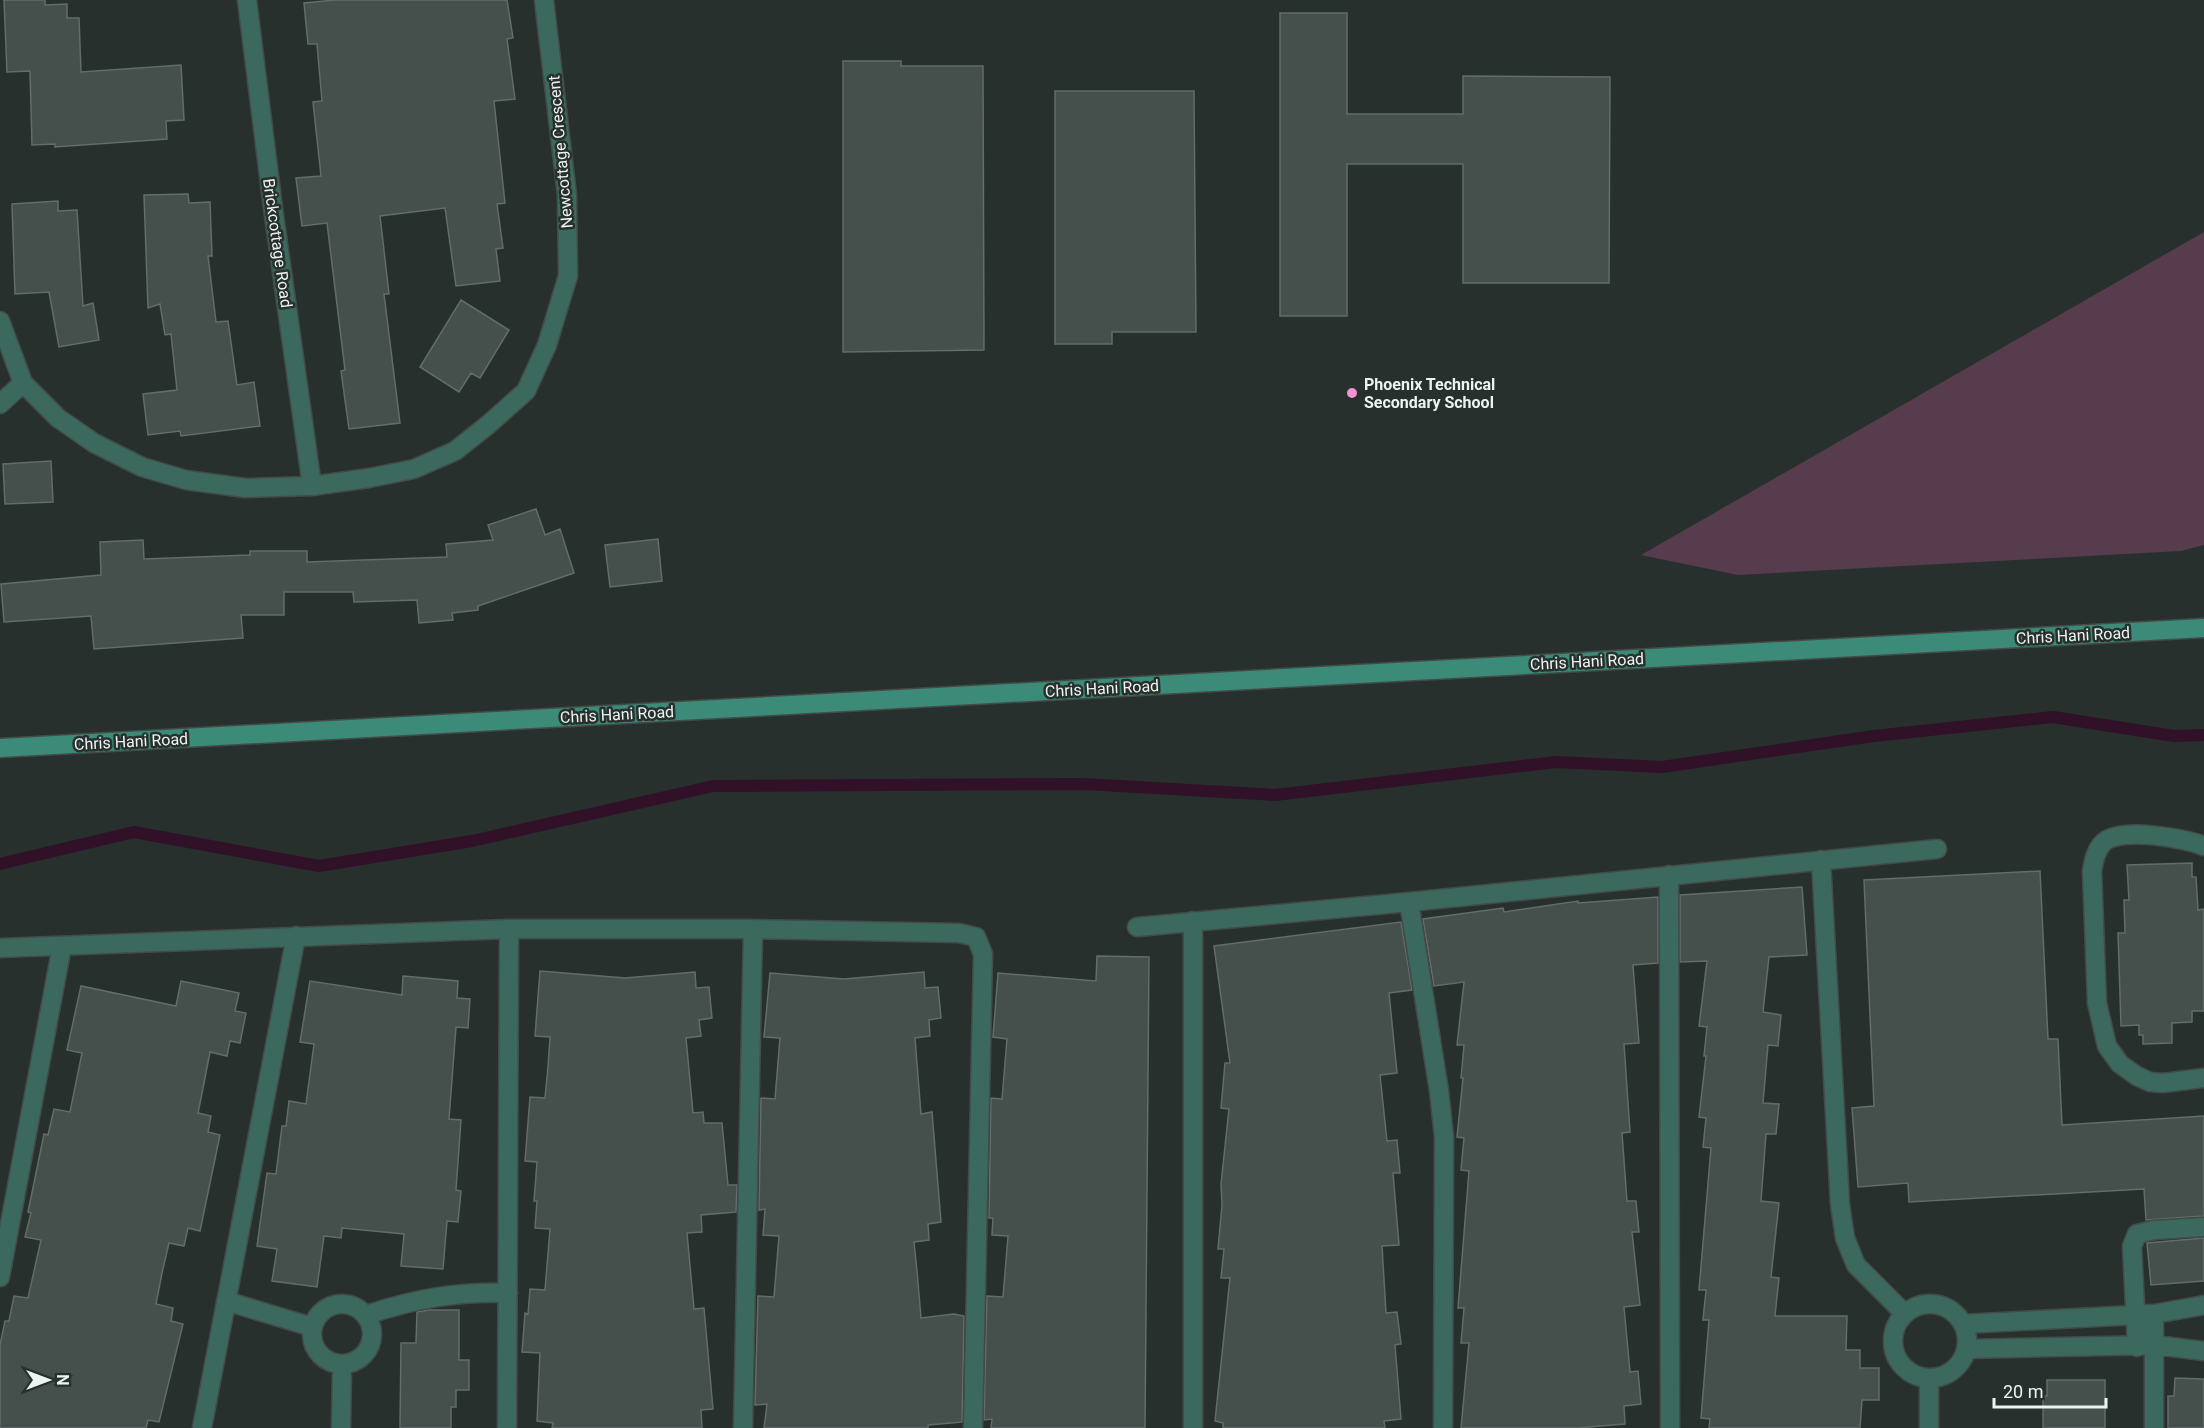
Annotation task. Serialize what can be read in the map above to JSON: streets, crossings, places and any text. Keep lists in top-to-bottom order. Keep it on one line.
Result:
{"streets":{"main road":["Chris Hani Road"],"street":["Newcottage Crescent","Brickcottage Road"]},"crossings":[["Newcottage Crescent","Brickcottage Road"]],"places":["Phoenix Technical Secondary School"],"scale_bar":"20 m","north":"right"}
